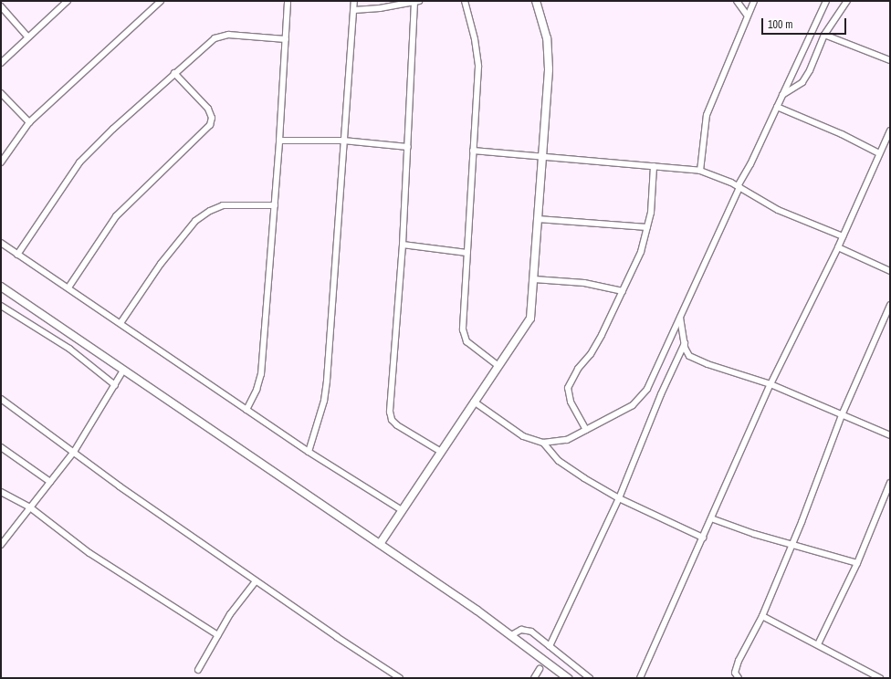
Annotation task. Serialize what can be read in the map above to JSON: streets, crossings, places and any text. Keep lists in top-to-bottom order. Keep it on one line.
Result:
{"scale_bar":"100 m"}
